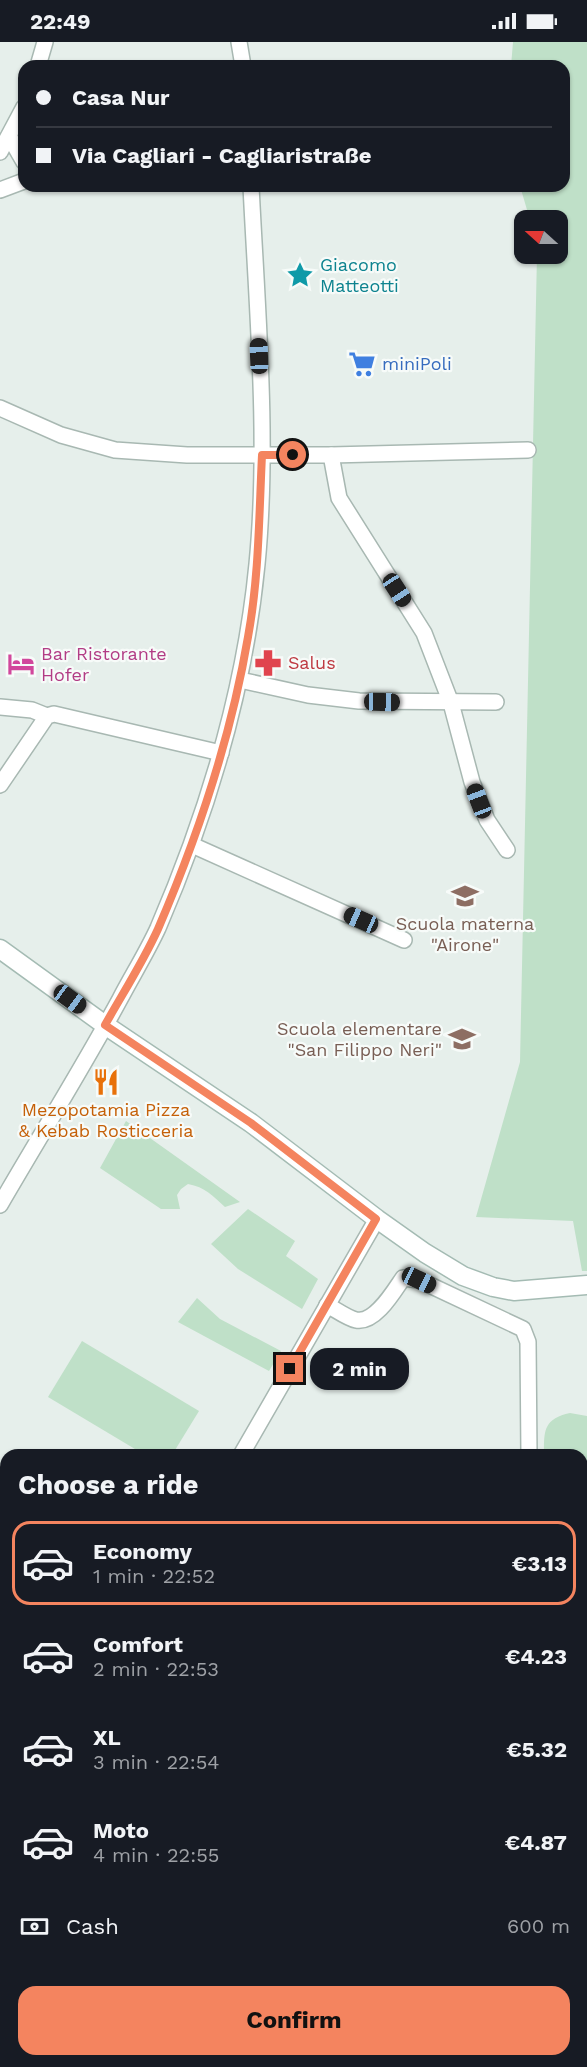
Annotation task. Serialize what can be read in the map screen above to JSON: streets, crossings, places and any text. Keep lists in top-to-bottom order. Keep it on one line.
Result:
{"places":{"place":["Giacomo Matteotti"],"supermarket":["miniPoli"],"pharmacy":["Salus"],"hotel":["Bar Ristorante Hofer"],"school or university":["Scuola materna \"Airone\"","Scuola elementare \"San Filippo Neri\""],"restaurant":["Mezopotamia Pizza & Kebab Rosticceria"]},"north":"left","page":{"status":"22:49","banner":["Casa Nur","Via Cagliari - Cagliaristraße"],"bubble":"2 min","heading":"Choose a ride","list":[{"name":"Economy","note":"1 min · 22:52","value":"€3.13"},{"name":"Comfort","note":"2 min · 22:53","value":"€4.23"},{"name":"XL","note":"3 min · 22:54","value":"€5.32"},{"name":"Moto","note":"4 min · 22:55","value":"€4.87"}],"pay":["Cash","600 m"],"buttons":"Confirm"}}
